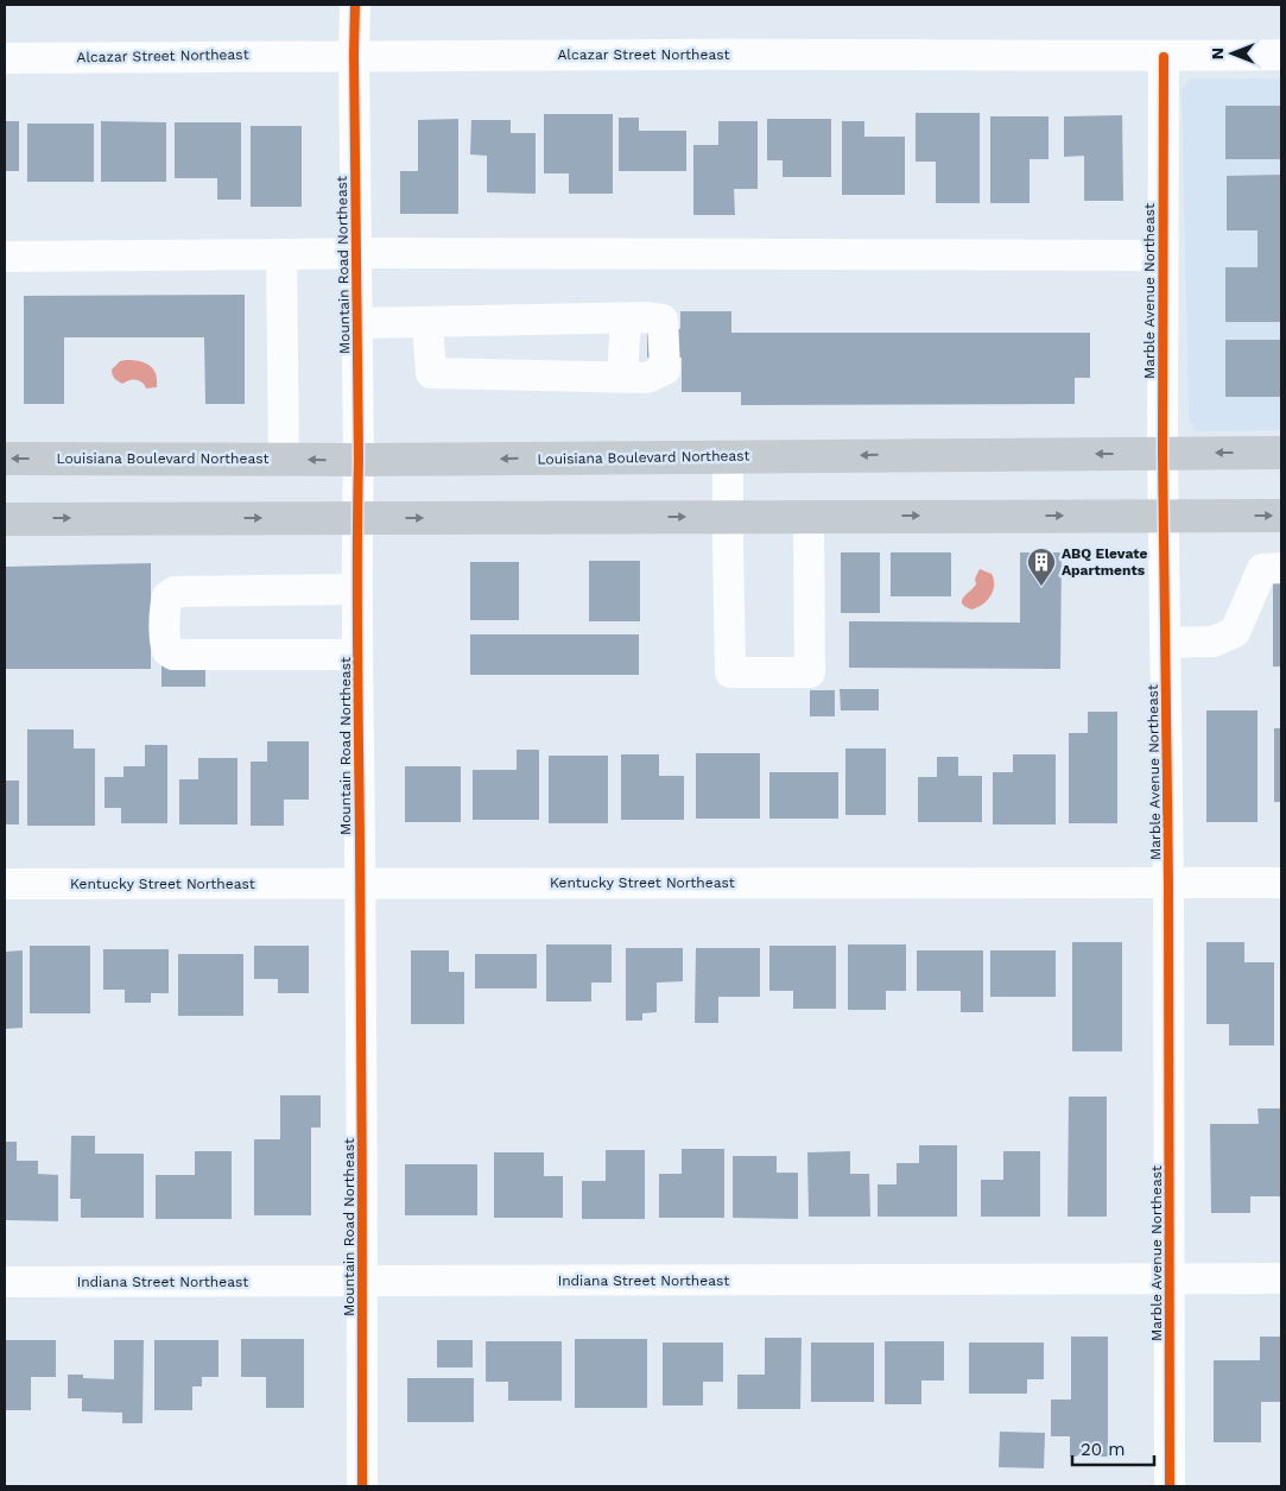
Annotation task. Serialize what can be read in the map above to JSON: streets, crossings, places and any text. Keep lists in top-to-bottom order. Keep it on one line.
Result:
{"streets":{"main road":["Louisiana Boulevard Northeast"],"street":["Alcazar Street Northeast","Mountain Road Northeast","Marble Avenue Northeast","Kentucky Street Northeast","Indiana Street Northeast"]},"crossings":[["Alcazar Street Northeast","Mountain Road Northeast"],["Alcazar Street Northeast","Marble Avenue Northeast"],["Mountain Road Northeast","Louisiana Boulevard Northeast"],["Mountain Road Northeast","Kentucky Street Northeast"],["Mountain Road Northeast","Indiana Street Northeast"],["Marble Avenue Northeast","Louisiana Boulevard Northeast"],["Marble Avenue Northeast","Kentucky Street Northeast"],["Marble Avenue Northeast","Indiana Street Northeast"]],"places":{"building":["ABQ Elevate Apartments"]},"scale_bar":"20 m","north":"left"}
